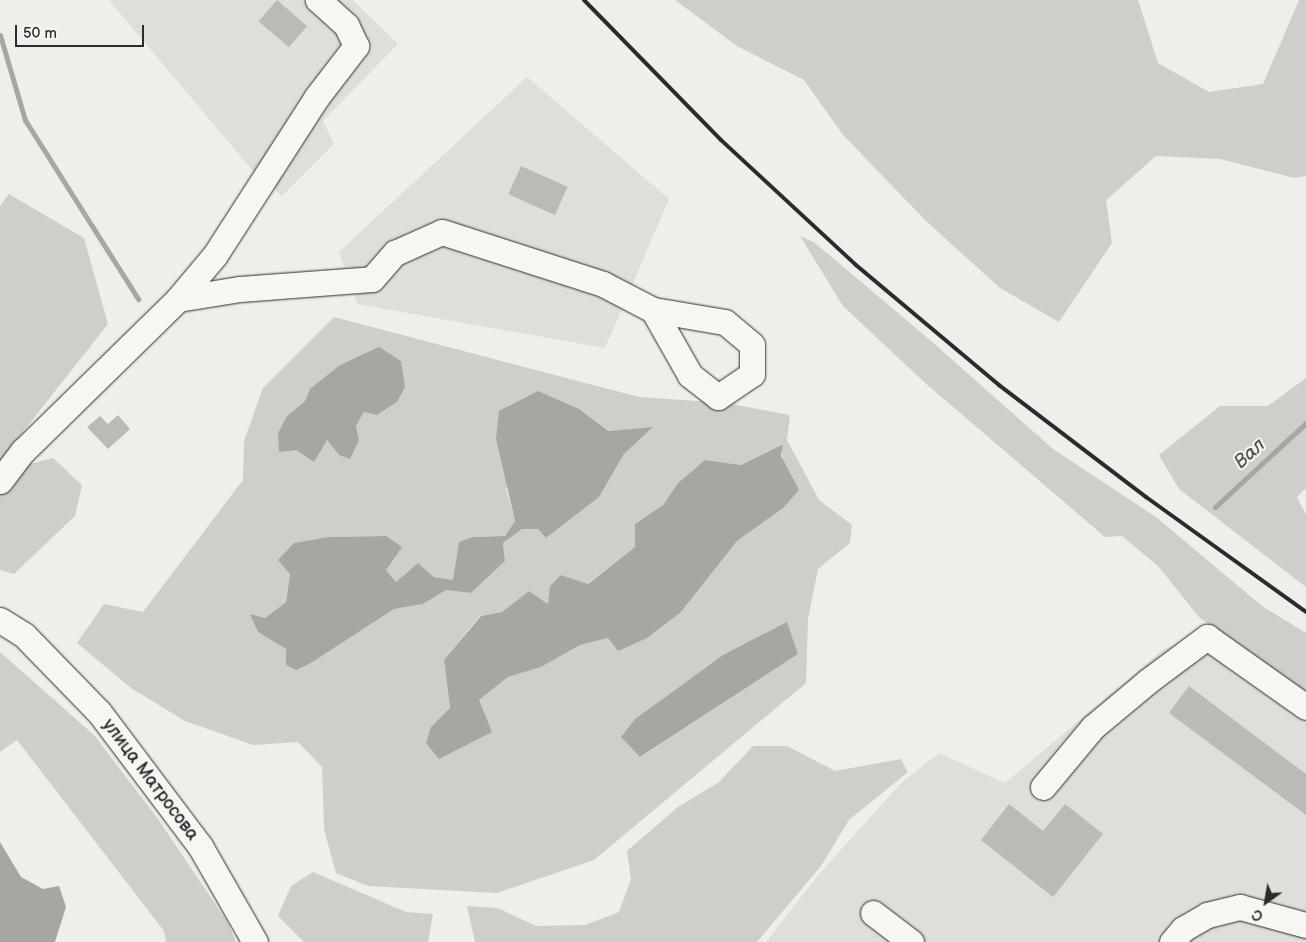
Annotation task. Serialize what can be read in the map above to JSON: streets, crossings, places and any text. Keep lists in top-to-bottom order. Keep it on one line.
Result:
{"streets":{"street":["улица Матросова"]},"water":["Вал"],"scale_bar":"50 m","north":"bottom left"}
